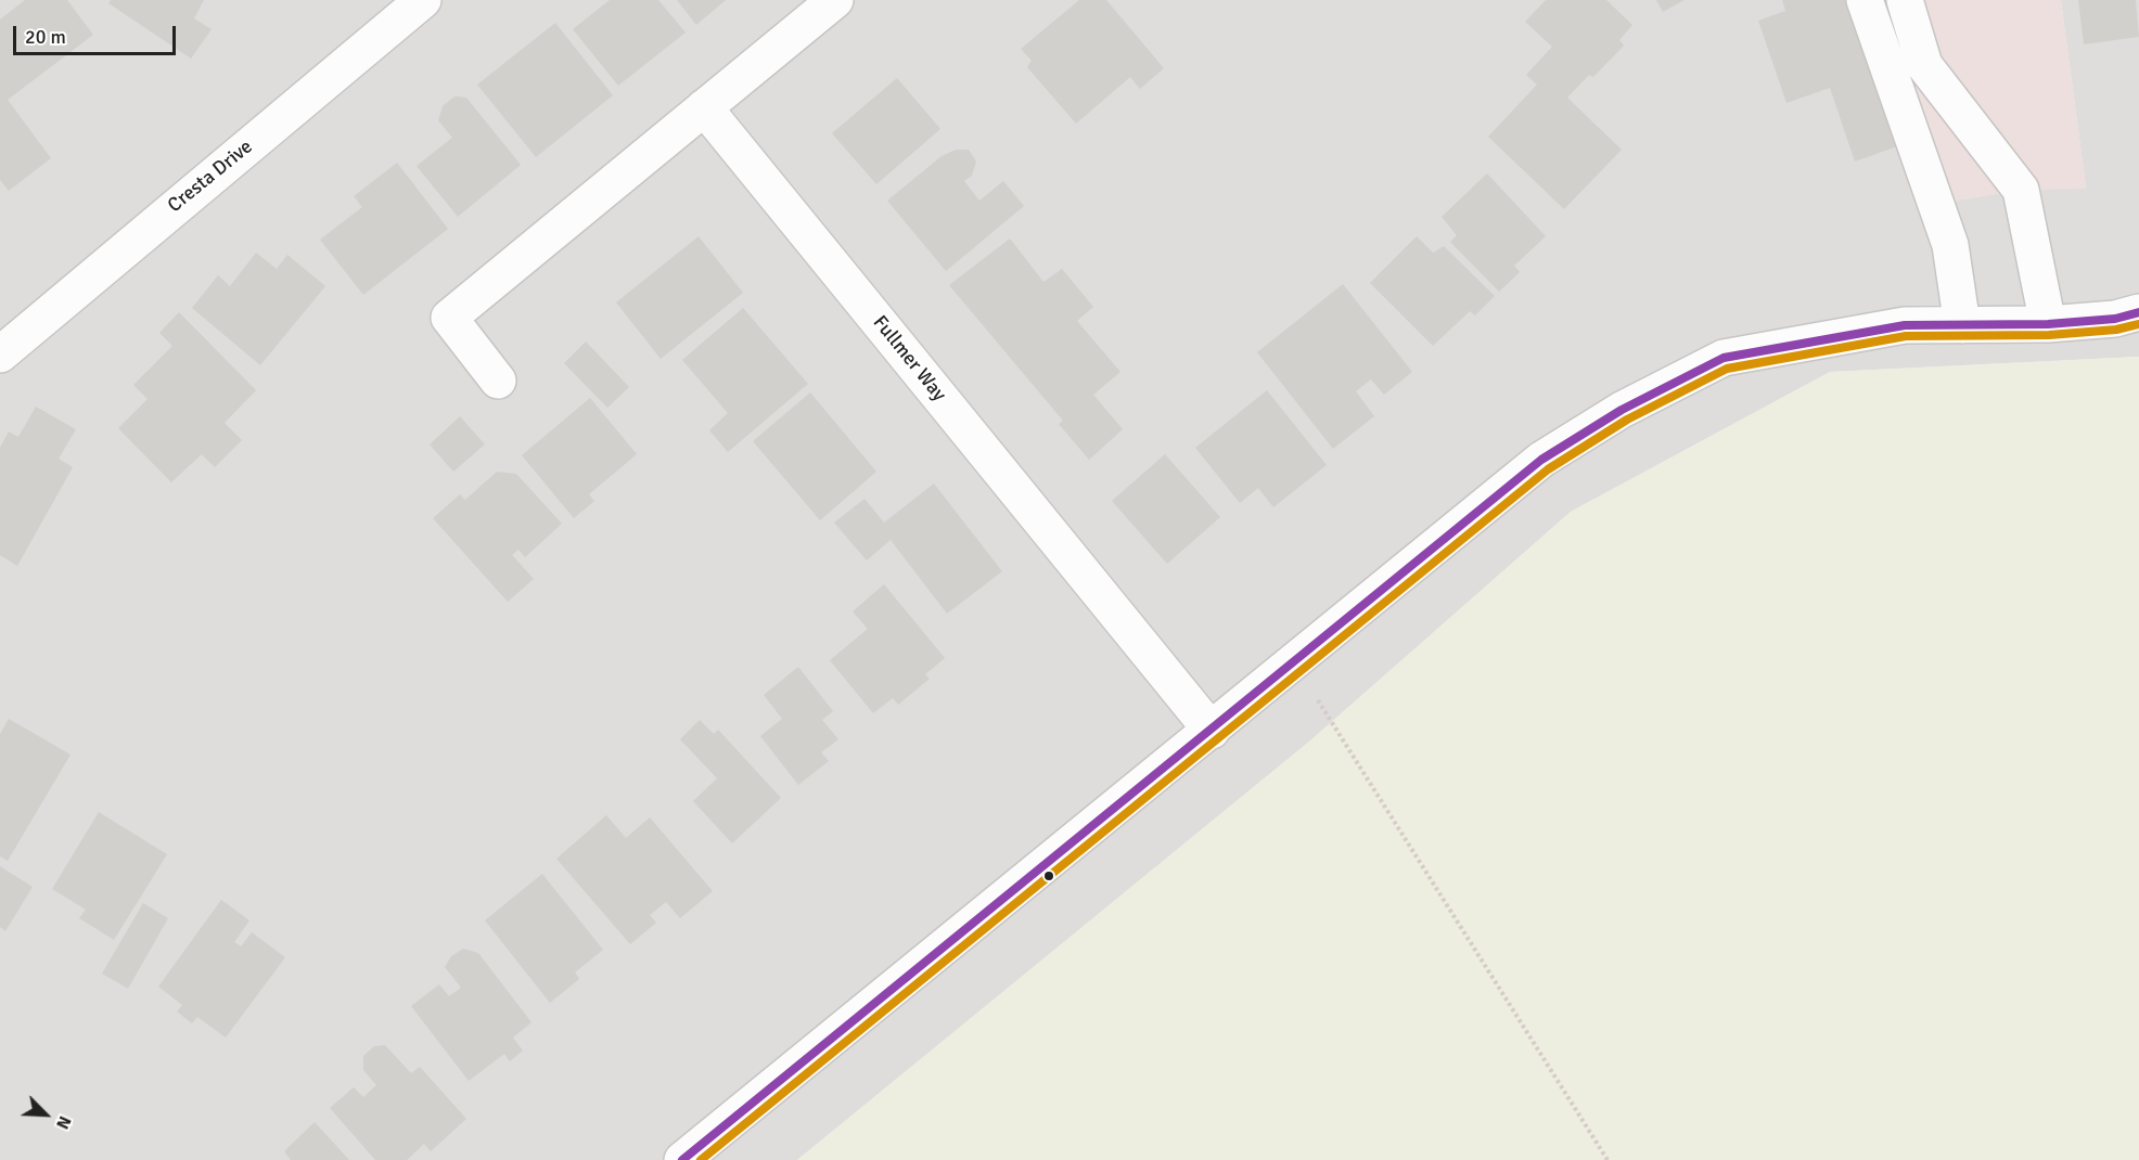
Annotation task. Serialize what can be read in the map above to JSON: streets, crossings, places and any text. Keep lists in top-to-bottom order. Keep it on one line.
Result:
{"streets":{"street":["Cresta Drive","Fullmer Way"]},"scale_bar":"20 m","north":"bottom right"}
